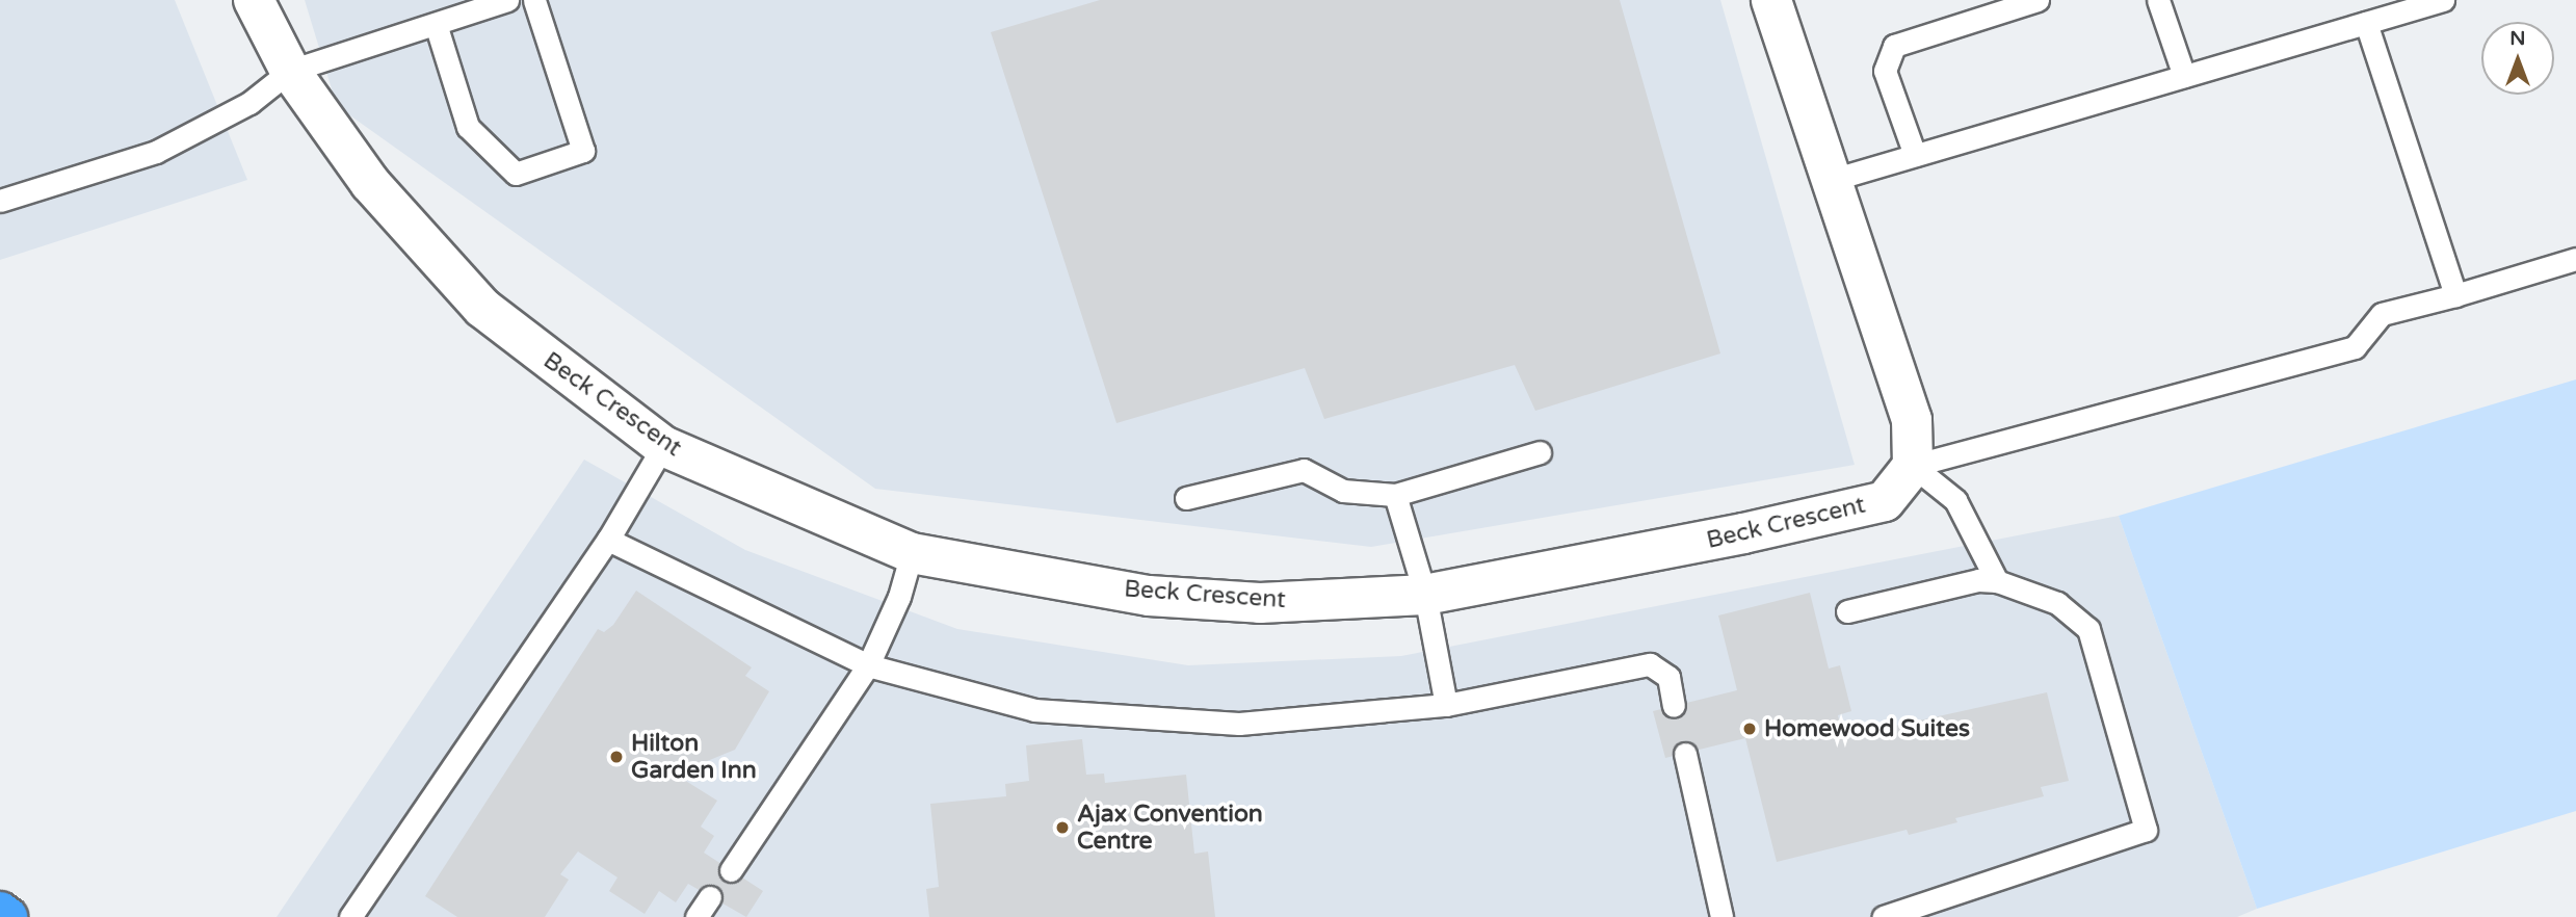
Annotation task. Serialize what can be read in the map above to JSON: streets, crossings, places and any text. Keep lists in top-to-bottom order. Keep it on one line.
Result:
{"streets":{"street":["Beck Crescent"]},"places":["Homewood Suites","Hilton Garden Inn","Ajax Convention Centre"],"north":"top"}
